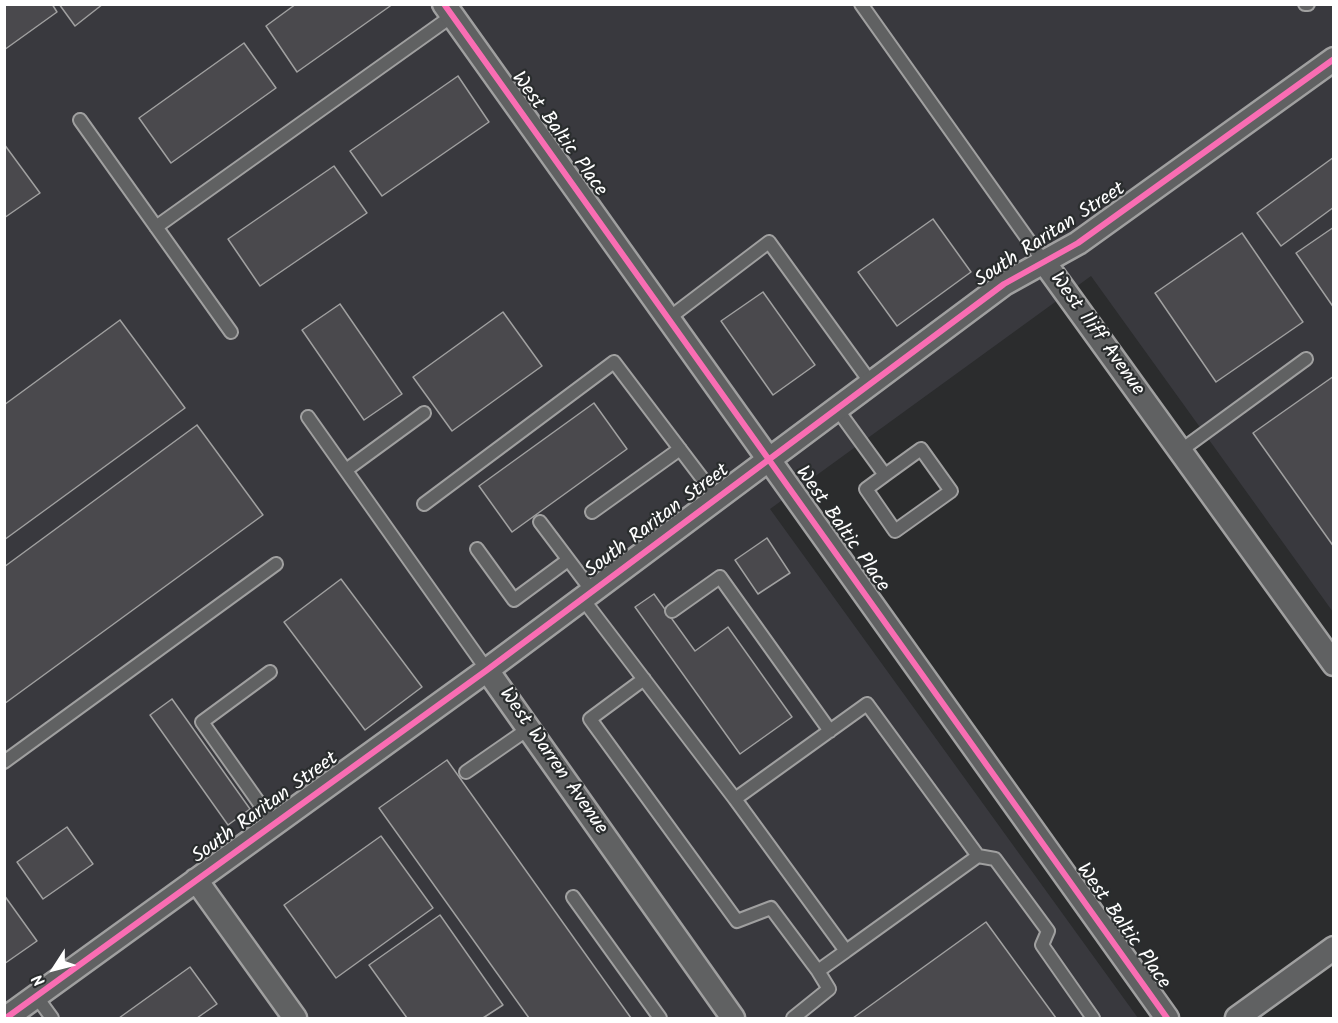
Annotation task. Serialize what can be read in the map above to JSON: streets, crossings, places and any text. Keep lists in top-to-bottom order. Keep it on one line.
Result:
{"streets":{"street":["West Baltic Place","South Raritan Street","West Iliff Avenue","West Warren Avenue"]},"crossings":[["West Baltic Place","South Raritan Street"],["South Raritan Street","West Iliff Avenue"],["South Raritan Street","West Warren Avenue"]],"north":"bottom left"}
